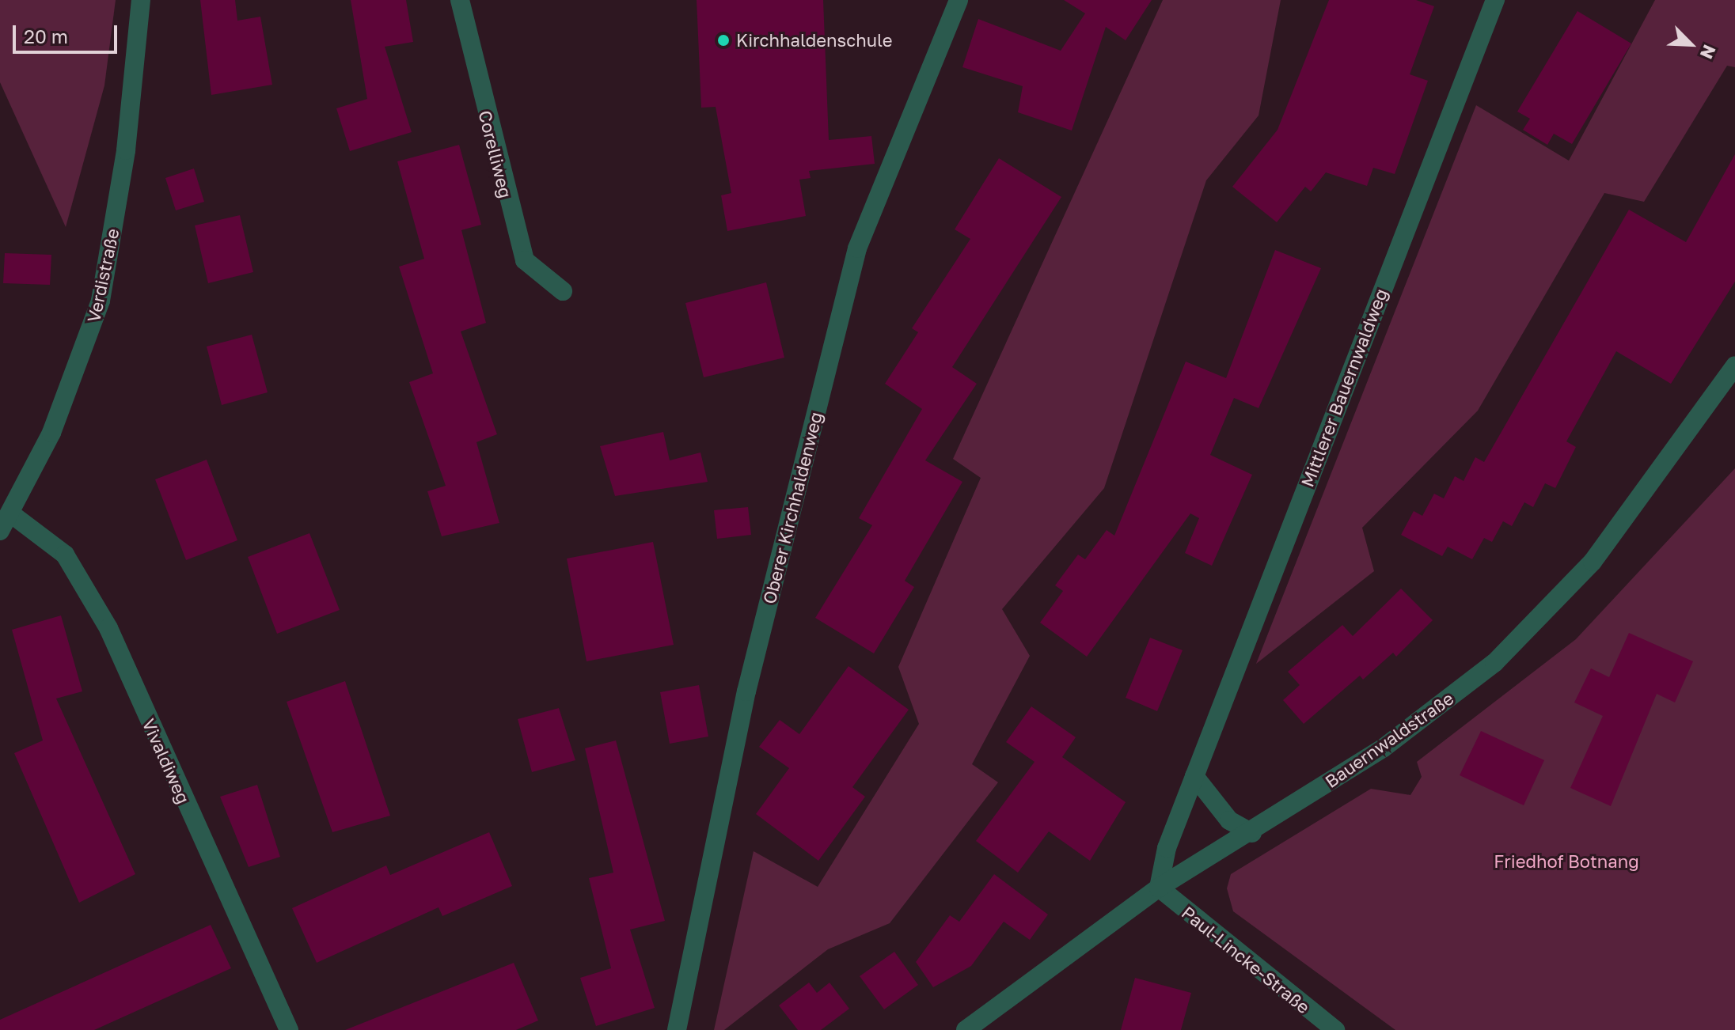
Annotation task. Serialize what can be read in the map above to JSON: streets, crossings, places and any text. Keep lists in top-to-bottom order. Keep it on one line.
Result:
{"streets":{"street":["Corelliweg","Verdistraße","Mittlerer Bauernwaldweg","Oberer Kirchhaldenweg","Bauernwaldstraße","Vivaldiweg","Paul-Lincke-Straße"]},"crossings":[["Verdistraße","Vivaldiweg"],["Mittlerer Bauernwaldweg","Bauernwaldstraße"],["Mittlerer Bauernwaldweg","Paul-Lincke-Straße"],["Bauernwaldstraße","Paul-Lincke-Straße"]],"parks":["Friedhof Botnang"],"places":["Kirchhaldenschule"],"scale_bar":"20 m","north":"bottom right"}
